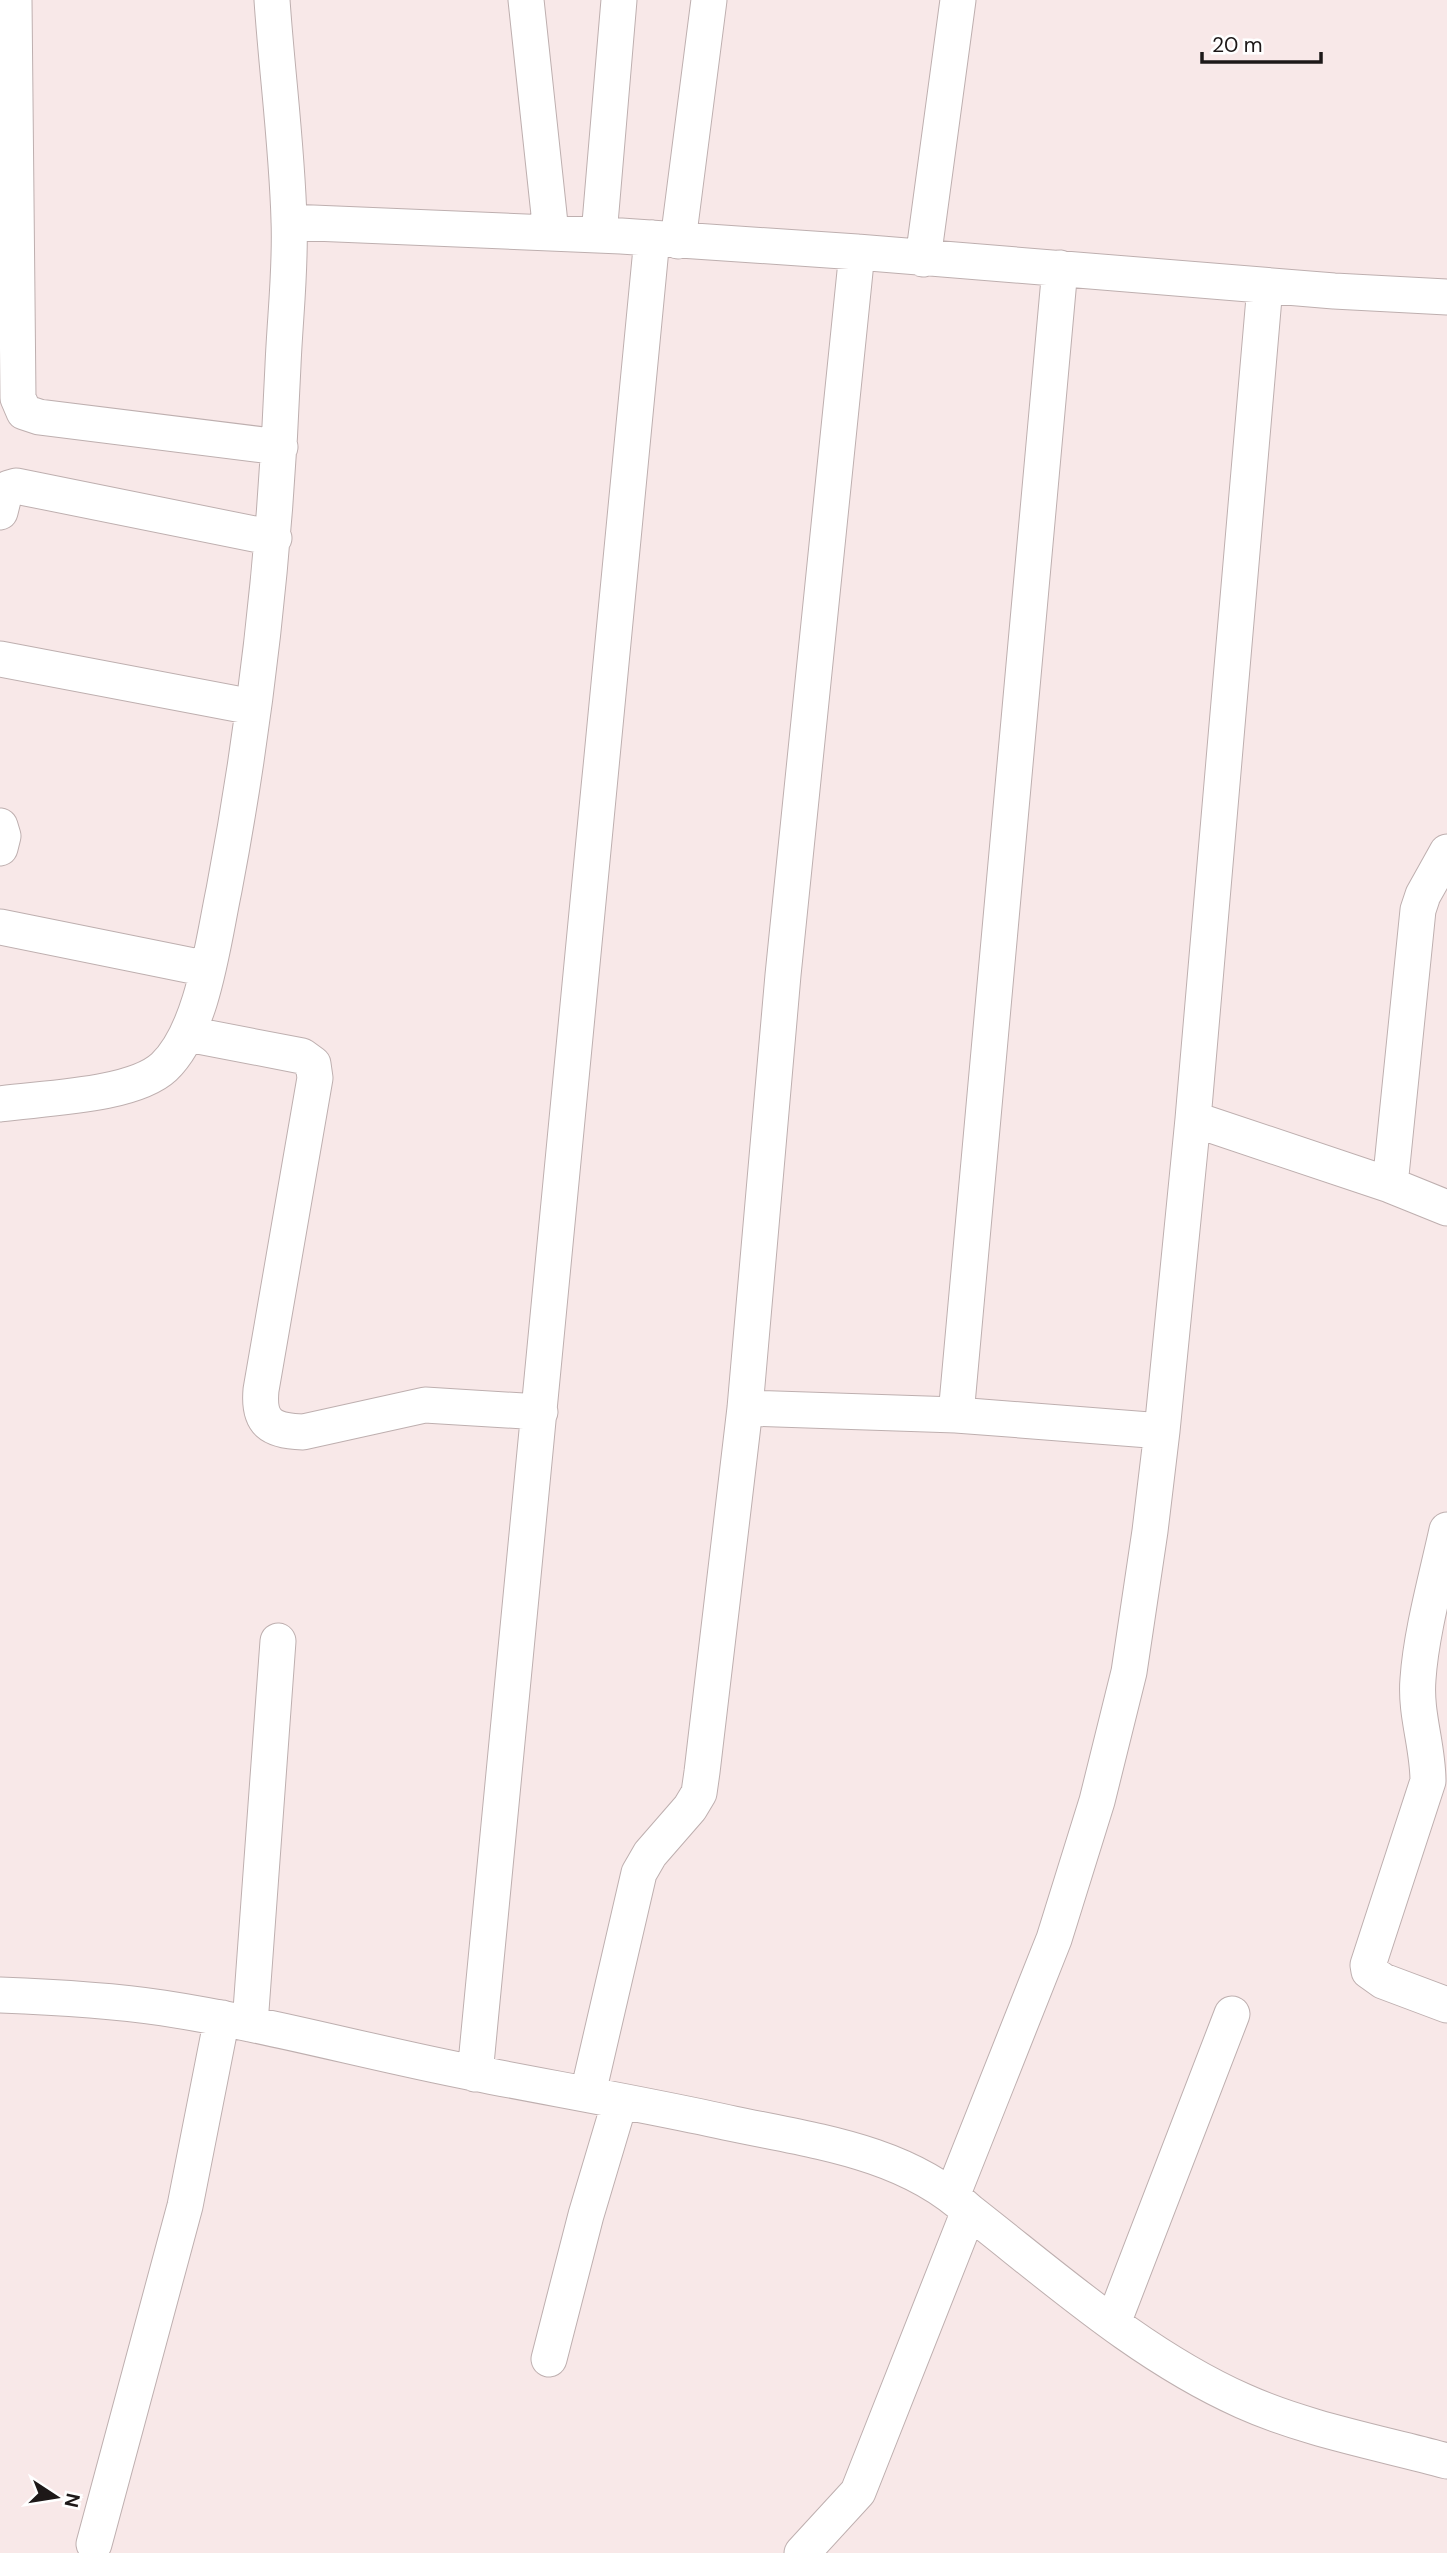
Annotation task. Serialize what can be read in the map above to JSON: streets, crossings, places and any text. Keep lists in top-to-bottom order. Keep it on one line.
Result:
{"scale_bar":"20 m","north":"right"}
